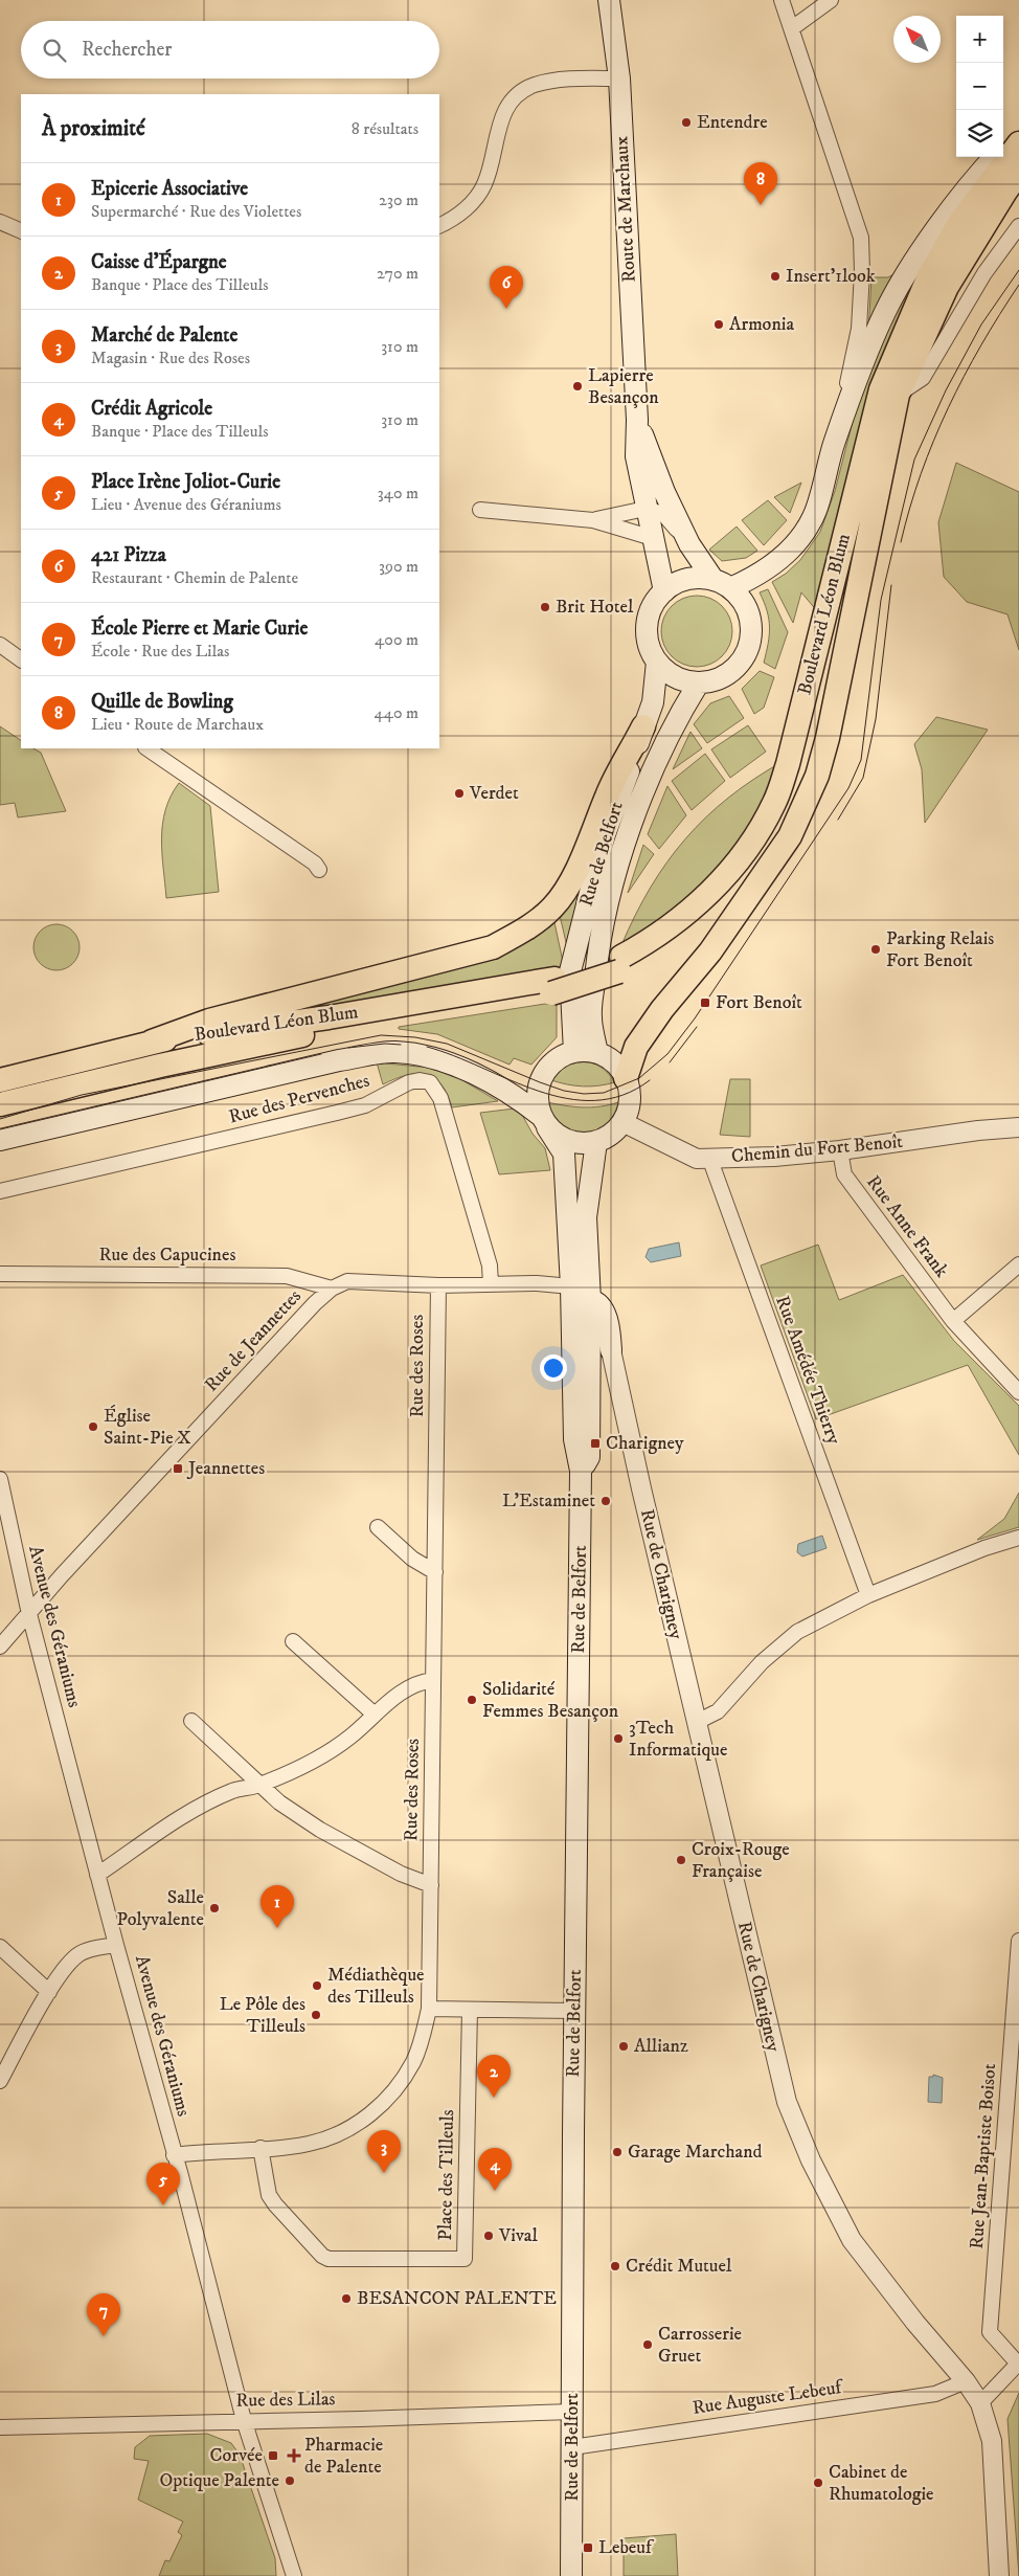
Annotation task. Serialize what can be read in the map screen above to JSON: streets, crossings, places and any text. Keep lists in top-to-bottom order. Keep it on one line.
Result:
{"streets":{"main road":["Route de Marchaux","Boulevard Léon Blum","Rue de Belfort"],"street":["Rue des Pervenches","Chemin du Fort Benoît","Rue Anne Frank","Rue des Capucines","Rue de Jeannettes","Rue des Roses","Rue Amédée Thierry","Rue de Charigney","Avenue des Géraniums","Rue Jean-Baptiste Boisot","Place des Tilleuls","Rue Auguste Lebeuf","Rue des Lilas"]},"crossings":[["Route de Marchaux","Rue de Belfort"],["Rue de Belfort","Chemin du Fort Benoît"],["Rue de Belfort","Rue de Jeannettes"],["Rue de Belfort","Rue Auguste Lebeuf"],["Rue de Belfort","Rue des Lilas"],["Rue des Pervenches","Rue de Jeannettes"],["Chemin du Fort Benoît","Rue Anne Frank"],["Chemin du Fort Benoît","Rue Amédée Thierry"],["Rue des Capucines","Rue de Jeannettes"],["Rue de Jeannettes","Rue des Roses"],["Rue de Jeannettes","Avenue des Géraniums"],["Rue des Roses","Avenue des Géraniums"],["Rue des Roses","Place des Tilleuls"],["Rue de Charigney","Rue Auguste Lebeuf"],["Avenue des Géraniums","Rue des Lilas"]],"places":{"other":["Entendre","Insert'1look","Armonia","Lapierre Besançon","Brit Hotel","Verdet","Parking Relais Fort Benoît","Église Saint-Pie X","L'Estaminet","Solidarité Femmes Besançon","3Tech Informatique","Croix-Rouge Française","Salle Polyvalente","Médiathèque des Tilleuls","Le Pôle des Tilleuls","Allianz","Garage Marchand","Vival","Crédit Mutuel","BESANCON PALENTE","Carrosserie Gruet","Optique Palente","Cabinet de Rhumatologie"],"transit":["Fort Benoît","Charigney","Jeannettes","Corvée","Lebeuf"],"health":["Pharmacie de Palente"]},"north":"top left","page":{"map_buttons":["+","−"],"search":"Rechercher","heading":["À proximité","8 résultats"],"pins":["8","6","1","2","3","4","5","7"],"list":[{"mark":"1","name":"Epicerie Associative","note":"Supermarché · Rue des Violettes","value":"230 m"},{"mark":"2","name":"Caisse d'Épargne","note":"Banque · Place des Tilleuls","value":"270 m"},{"mark":"3","name":"Marché de Palente","note":"Magasin · Rue des Roses","value":"310 m"},{"mark":"4","name":"Crédit Agricole","note":"Banque · Place des Tilleuls","value":"310 m"},{"mark":"5","name":"Place Irène Joliot-Curie","note":"Lieu · Avenue des Géraniums","value":"340 m"},{"mark":"6","name":"421 Pizza","note":"Restaurant · Chemin de Palente","value":"390 m"},{"mark":"7","name":"École Pierre et Marie Curie","note":"École · Rue des Lilas","value":"400 m"},{"mark":"8","name":"Quille de Bowling","note":"Lieu · Route de Marchaux","value":"440 m"}]}}
